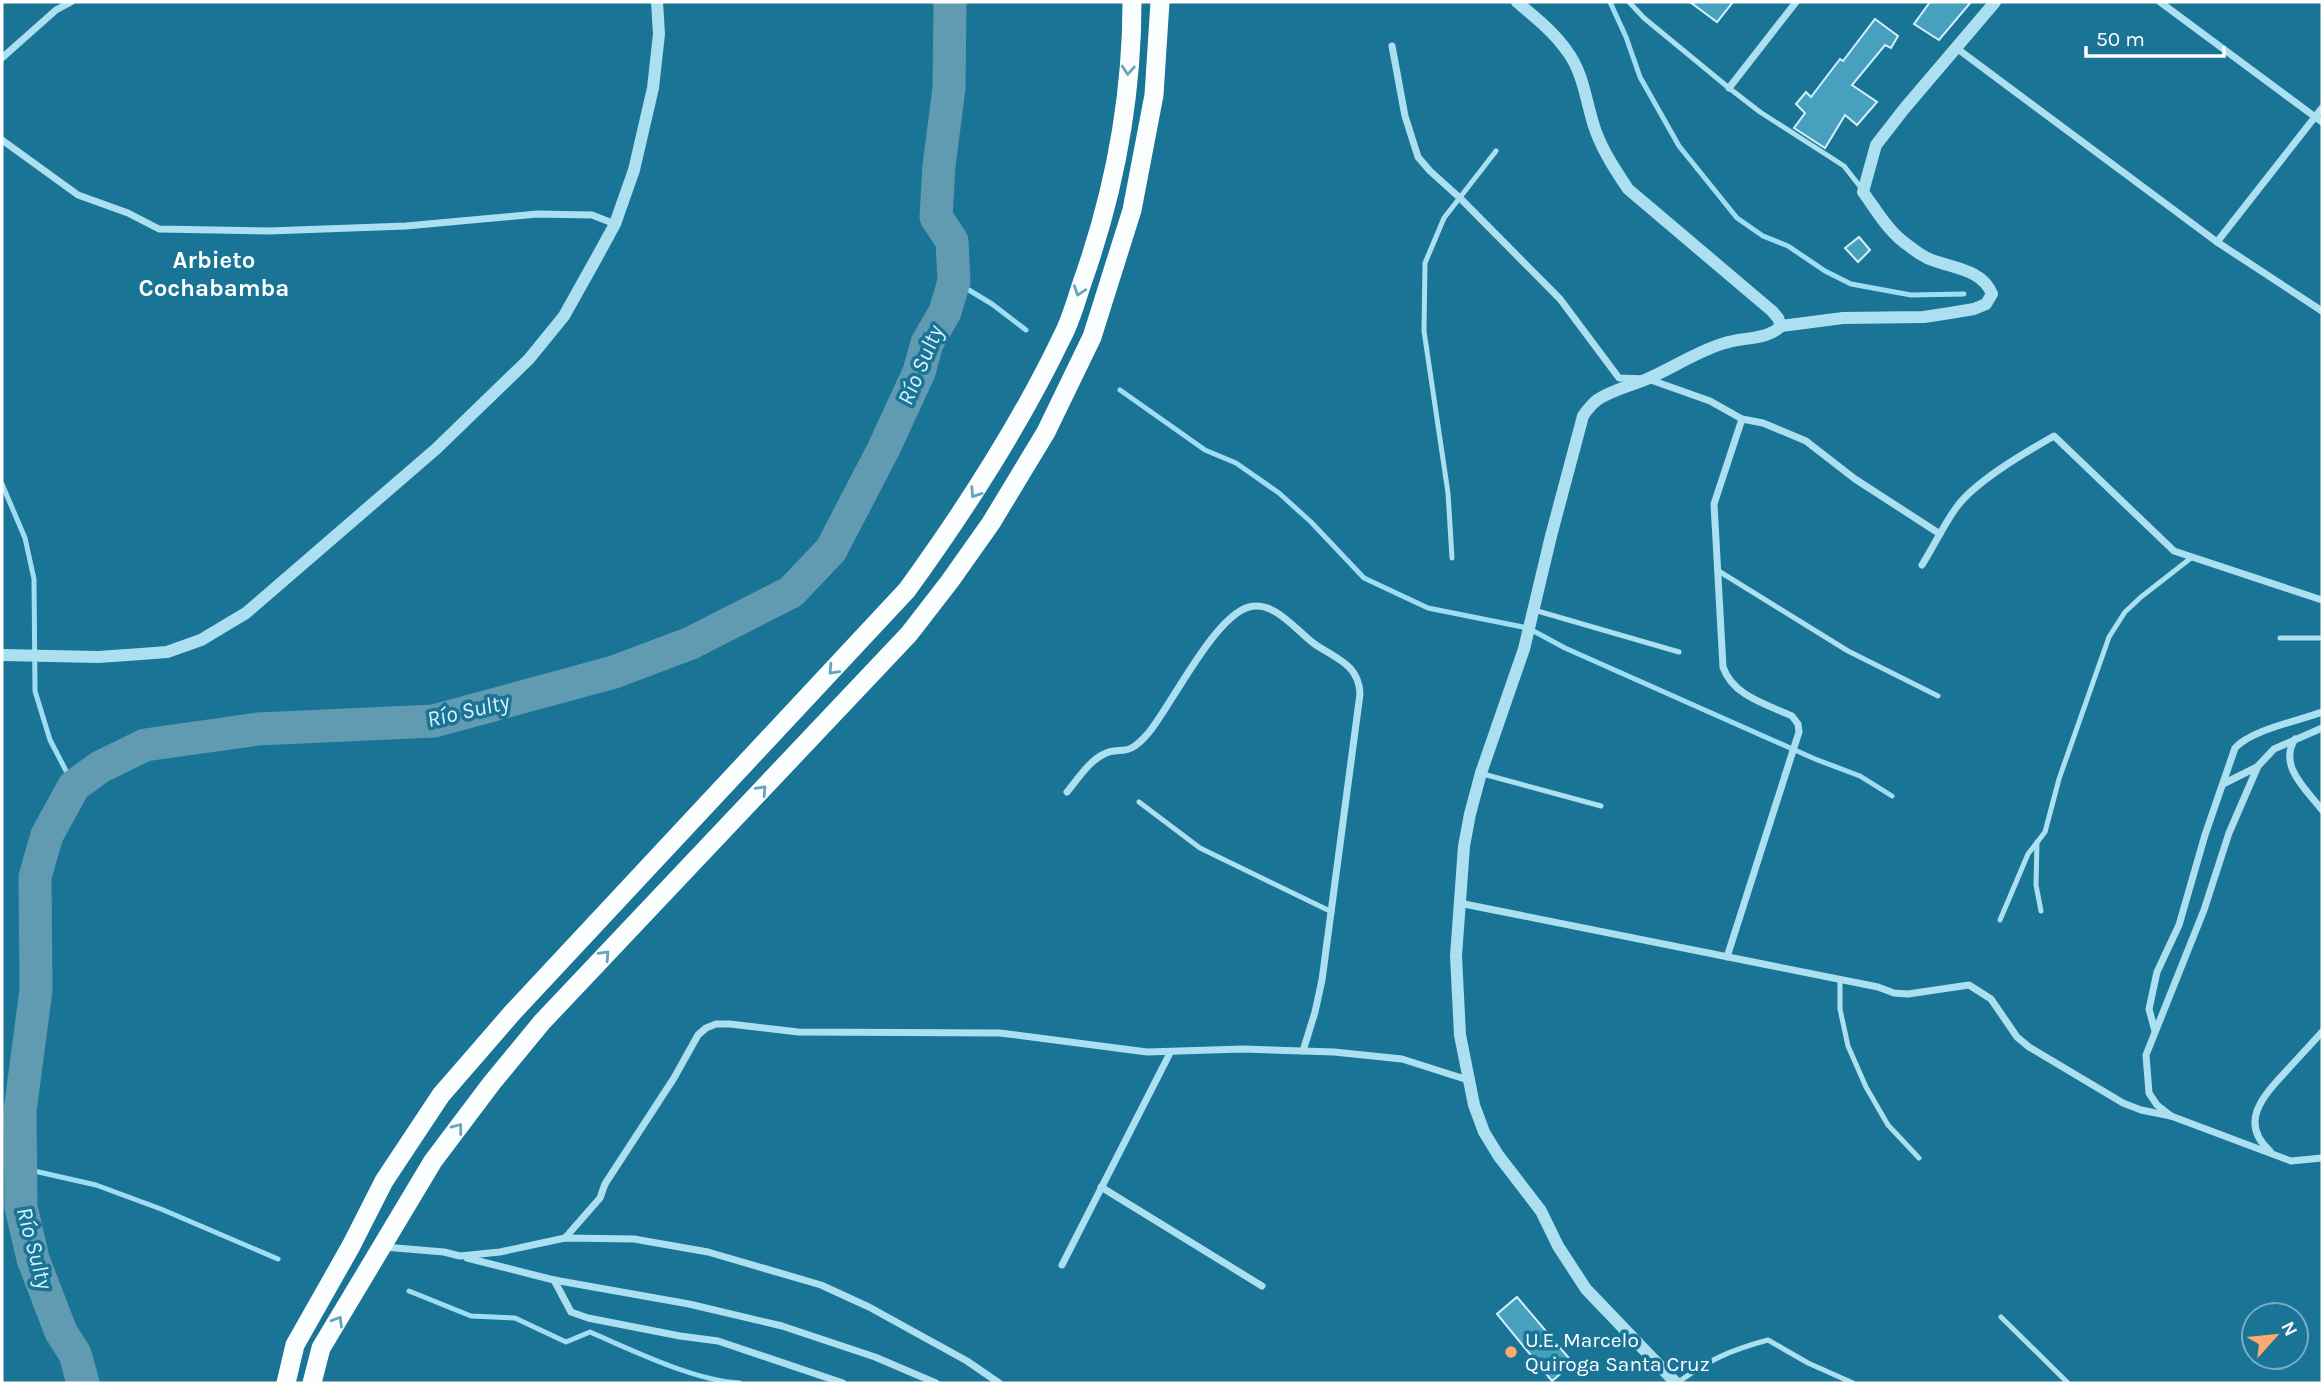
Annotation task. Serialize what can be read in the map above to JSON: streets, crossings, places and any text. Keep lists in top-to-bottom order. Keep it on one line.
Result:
{"districts":["Arbieto Cochabamba"],"water":["Río Sulty"],"places":["U.E. Marcelo Quiroga Santa Cruz"],"scale_bar":"50 m","north":"top right"}
